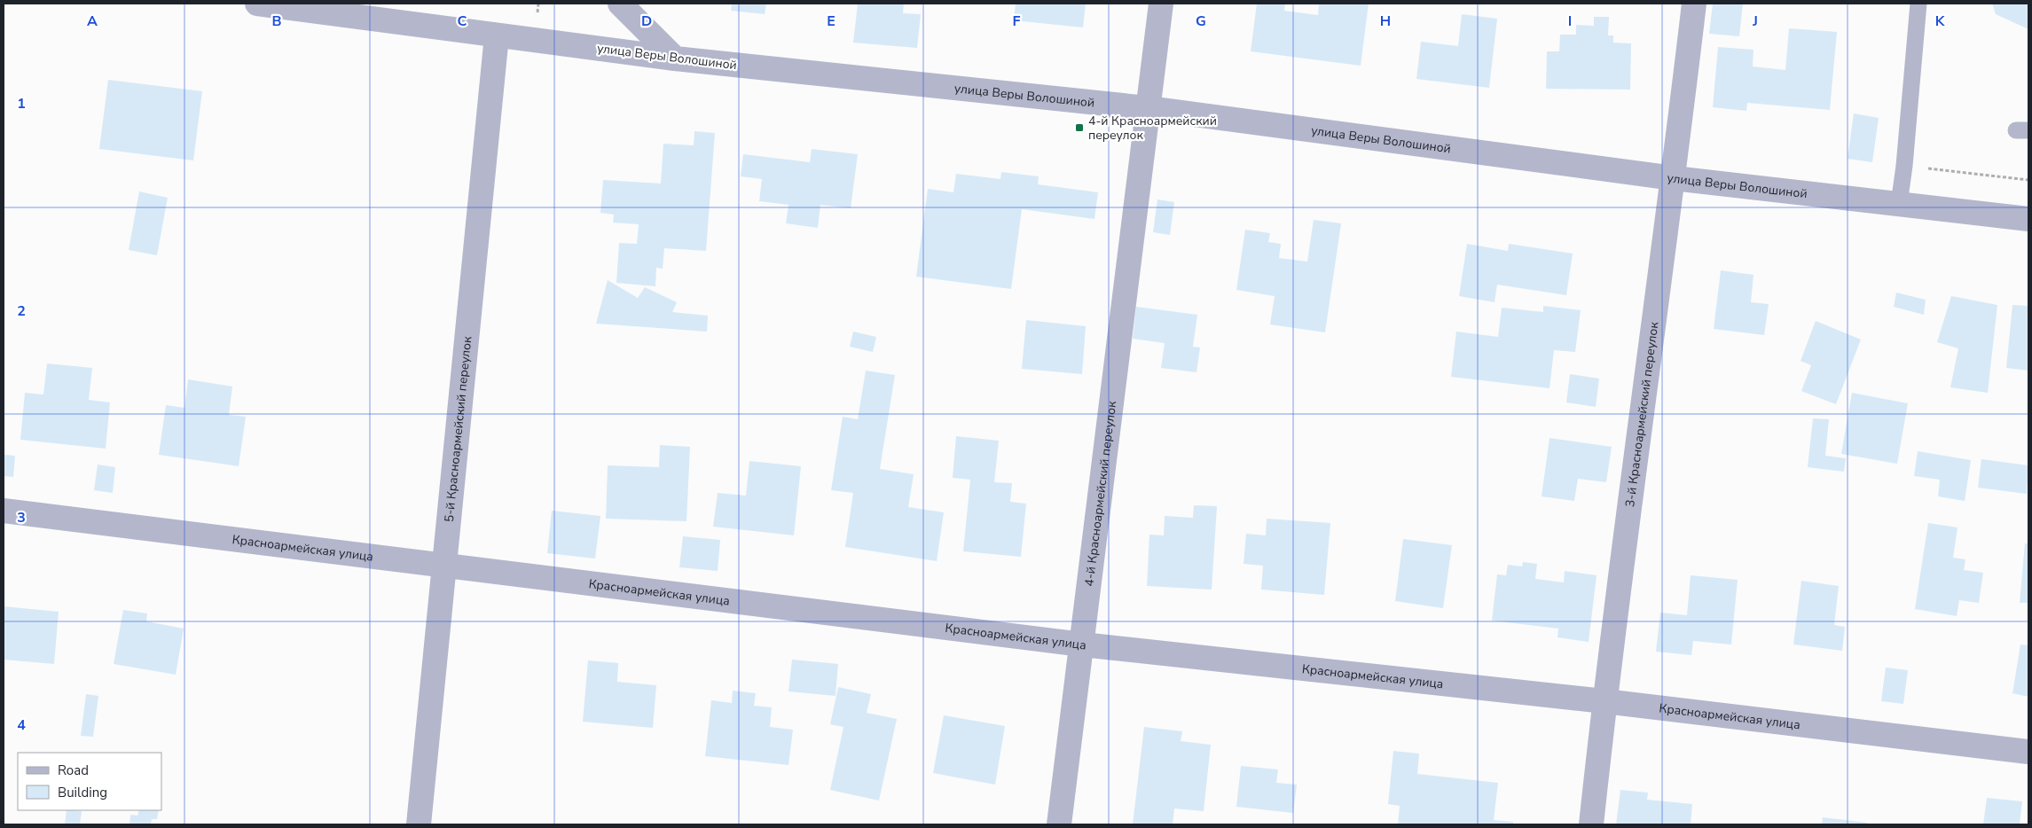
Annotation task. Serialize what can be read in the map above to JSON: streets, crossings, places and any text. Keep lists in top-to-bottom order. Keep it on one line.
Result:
{"streets":{"street":["улица Веры Волошиной","3-й Красноармейский переулок","5-й Красноармейский переулок","4-й Красноармейский переулок","Красноармейская улица"]},"crossings":[["улица Веры Волошиной","3-й Красноармейский переулок"],["улица Веры Волошиной","5-й Красноармейский переулок"],["улица Веры Волошиной","4-й Красноармейский переулок"],["3-й Красноармейский переулок","Красноармейская улица"],["5-й Красноармейский переулок","Красноармейская улица"],["4-й Красноармейский переулок","Красноармейская улица"]],"places":{"transit":["4-й Красноармейский переулок"]},"legend":["Road","Building"],"grid":{"columns":["A","B","C","D","E","F","G","H","I","J","K"],"rows":["1","2","3","4"]}}
